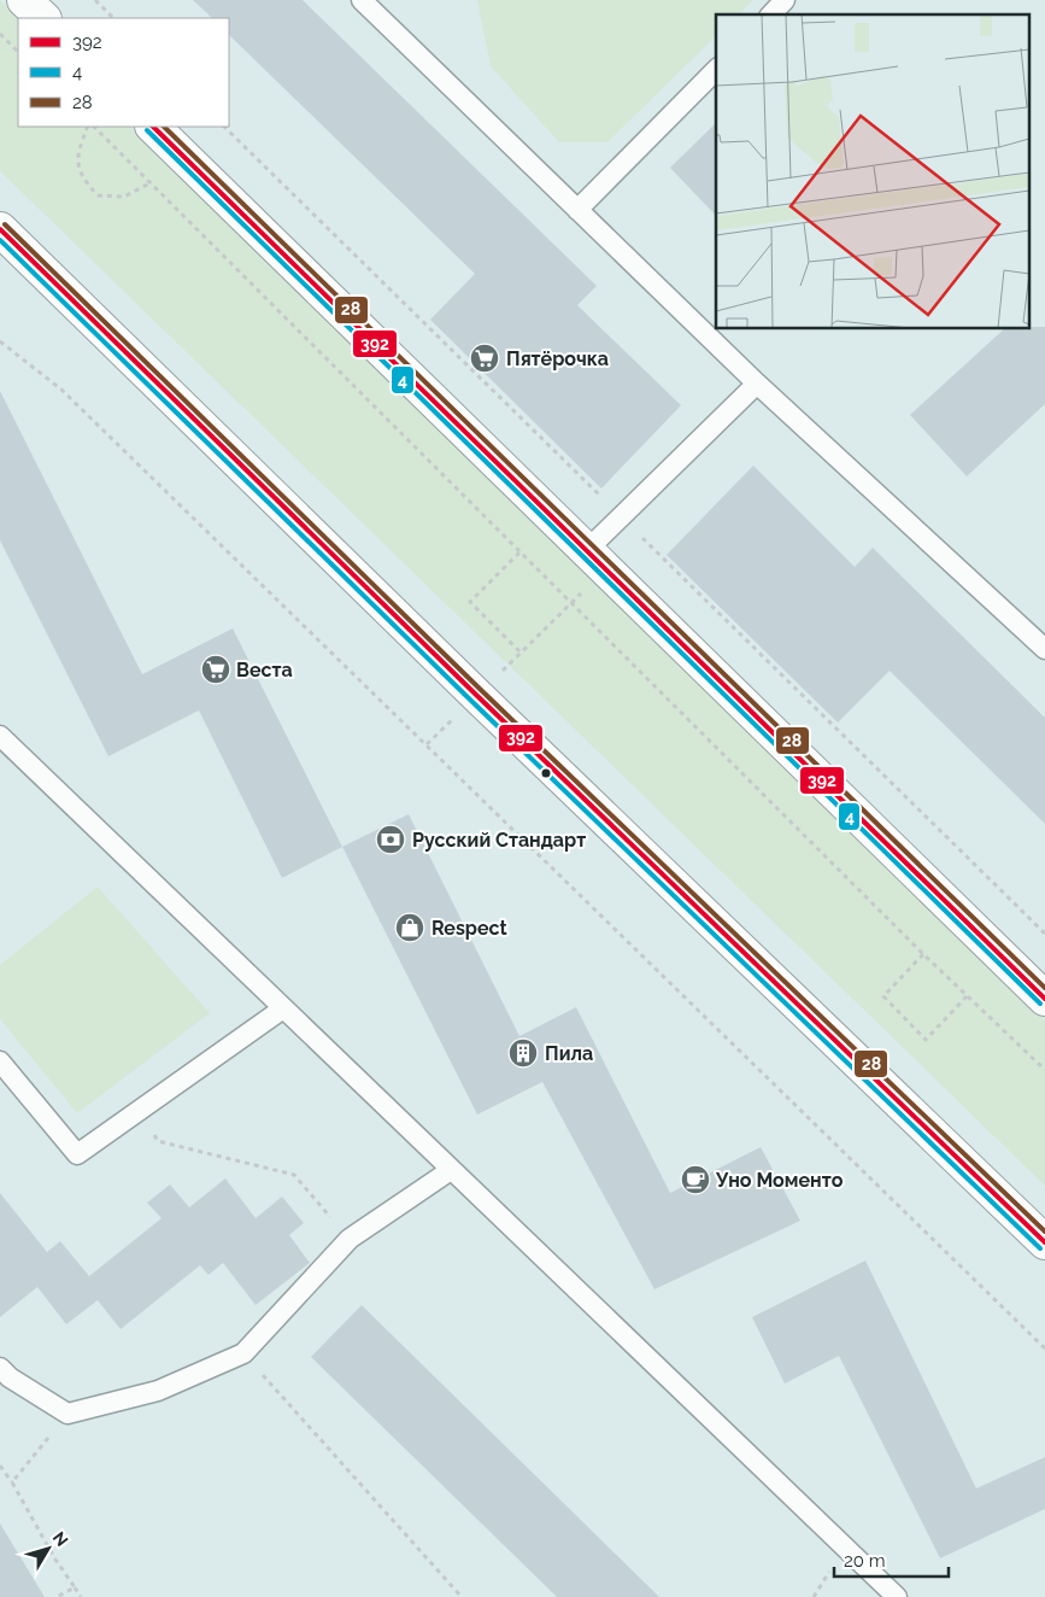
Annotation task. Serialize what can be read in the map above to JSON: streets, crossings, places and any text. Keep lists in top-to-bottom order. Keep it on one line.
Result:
{"places":{"supermarket":["Пятёрочка","Веста"],"bank":["Русский Стандарт"],"shop":["Respect"],"building":["Пила"],"cafe":["Уно Моменто"]},"lines":["transit line 392","transit line 28","transit line 4"],"legend":["392","4","28"],"scale_bar":"20 m","north":"top right"}
